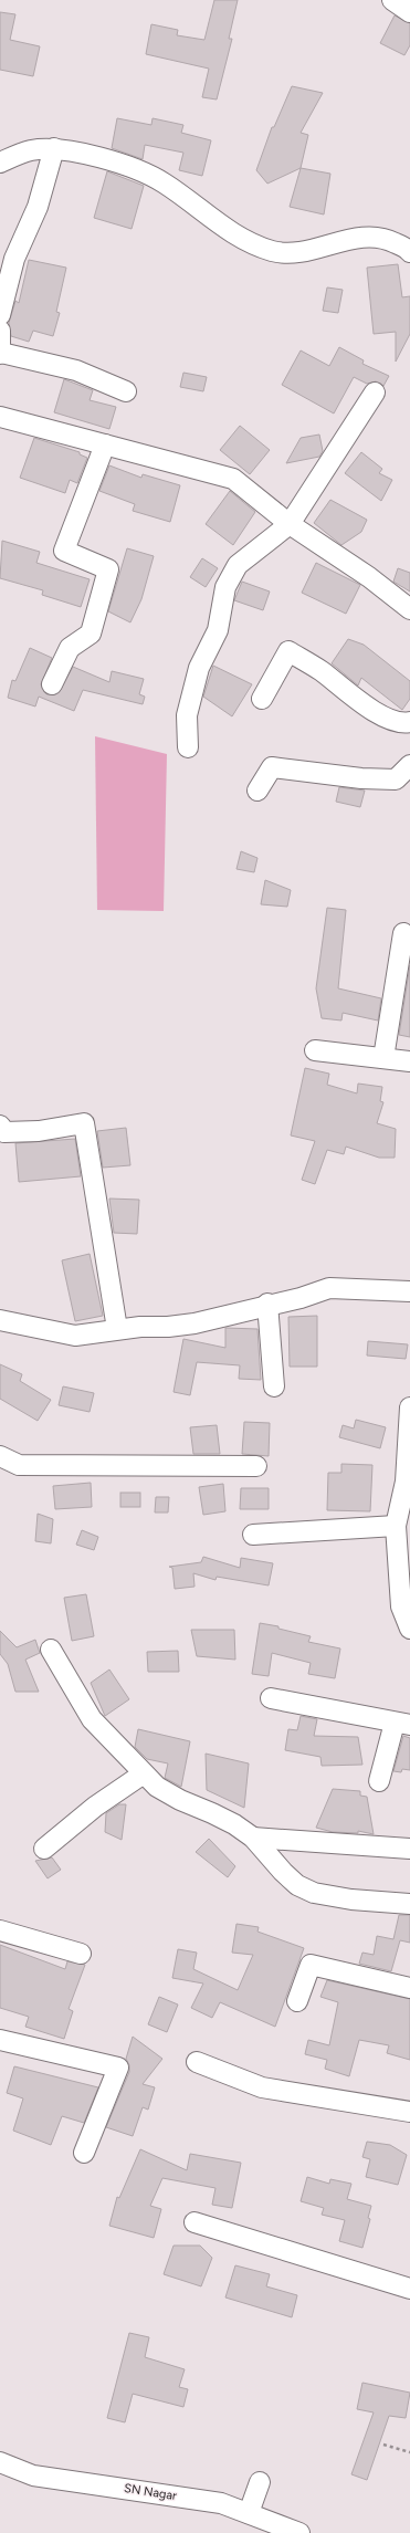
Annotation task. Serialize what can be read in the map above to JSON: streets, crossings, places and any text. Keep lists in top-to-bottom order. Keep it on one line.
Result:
{"streets":{"street":["SN Nagar"]}}
